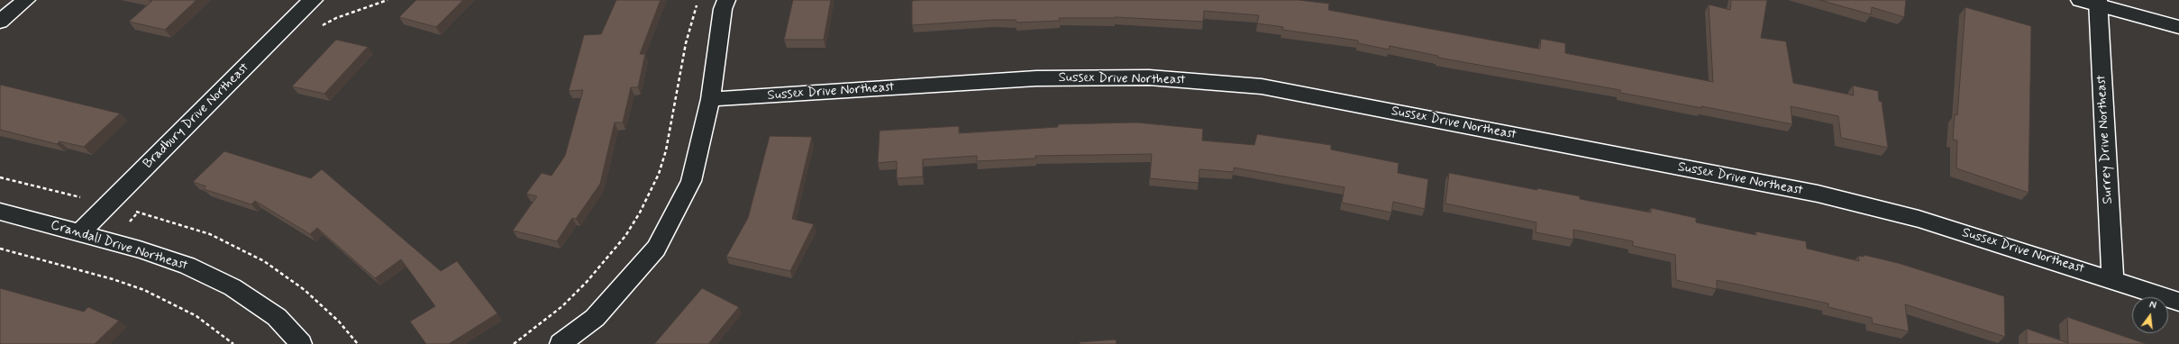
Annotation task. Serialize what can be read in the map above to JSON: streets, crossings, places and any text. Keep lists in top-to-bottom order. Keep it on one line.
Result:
{"streets":{"street":["Sussex Drive Northeast","Bradbury Drive Northeast","Surrey Drive Northeast","Crandall Drive Northeast"]},"crossings":[["Sussex Drive Northeast","Surrey Drive Northeast"],["Bradbury Drive Northeast","Crandall Drive Northeast"]],"north":"top"}
